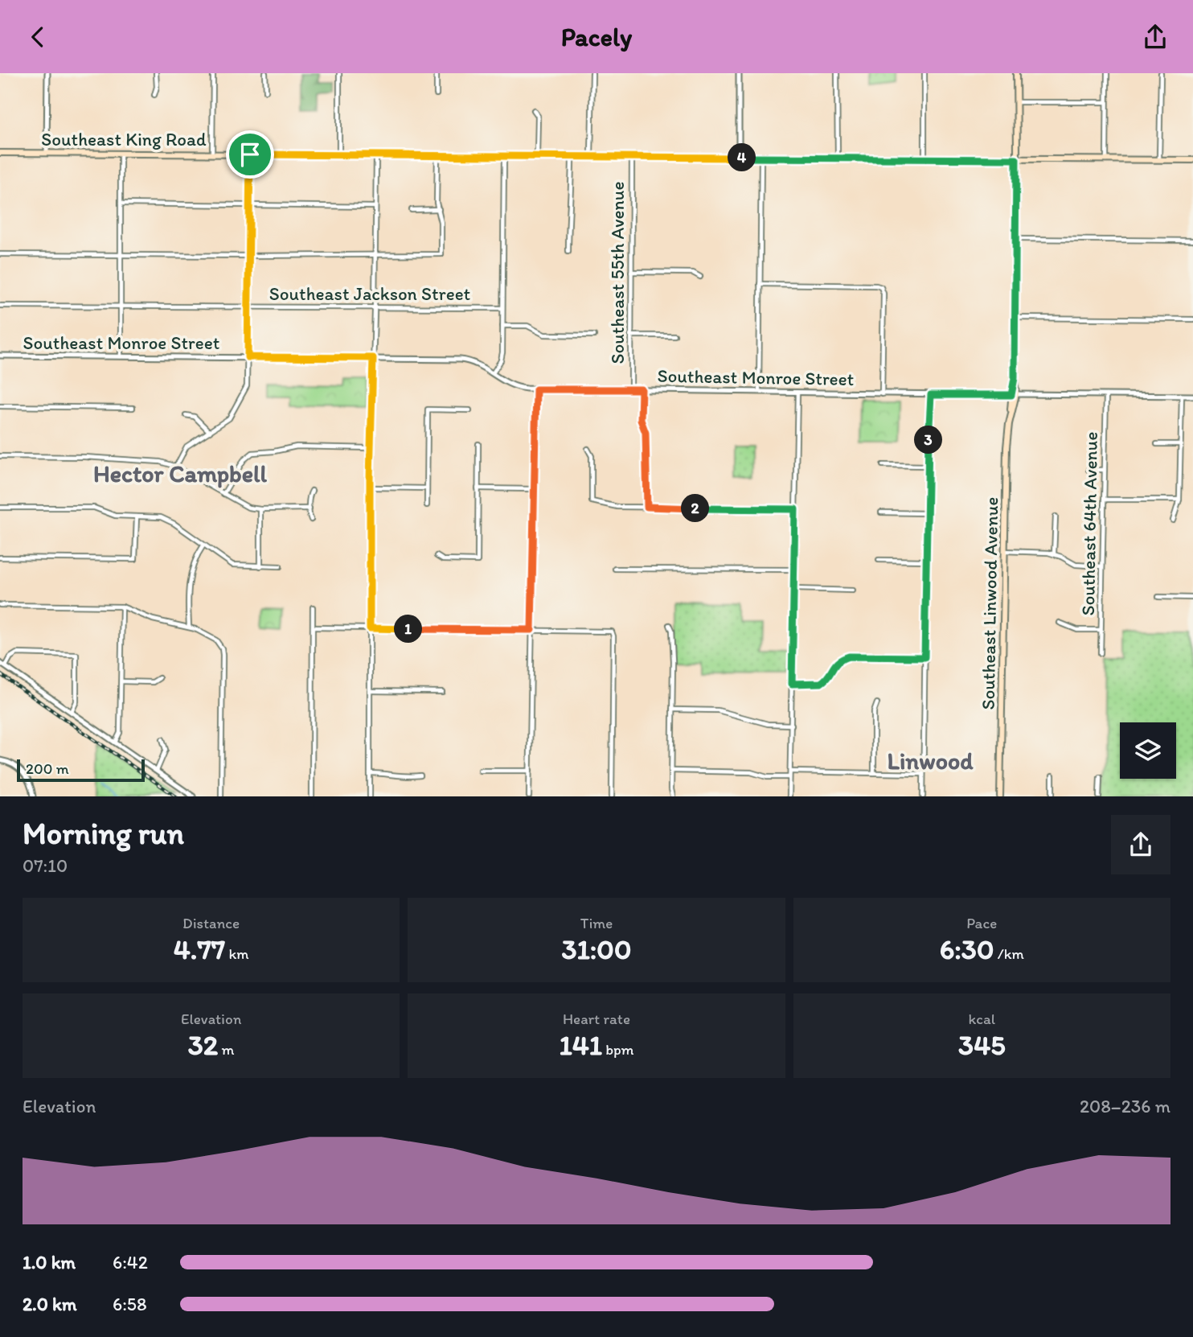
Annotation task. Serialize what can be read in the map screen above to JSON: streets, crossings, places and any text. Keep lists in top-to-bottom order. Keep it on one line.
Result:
{"streets":{"main road":["Southeast King Road","Southeast Linwood Avenue"],"street":["Southeast 55th Avenue","Southeast Jackson Street","Southeast Monroe Street","Southeast 64th Avenue"]},"crossings":[["Southeast King Road","Southeast 55th Avenue"],["Southeast King Road","Southeast Linwood Avenue"],["Southeast 55th Avenue","Southeast Monroe Street"],["Southeast Monroe Street","Southeast 64th Avenue"],["Southeast Monroe Street","Southeast Linwood Avenue"]],"districts":["Hector Campbell","Linwood"],"scale_bar":"200 m","page":{"header":"Pacely","pins":["4","3","2","1"],"scale":"200 m","heading":["Morning run","07:10"],"stats":[["Distance","4.77 km"],["Time","31:00"],["Pace","6:30 /km"],["Elevation","32 m"],["Heart rate","141 bpm"],["kcal","345"]],"chart":["Elevation","208–236 m"],"list":[{"name":"1.0 km","note":"6:42"},{"name":"2.0 km","note":"6:58"}]}}
